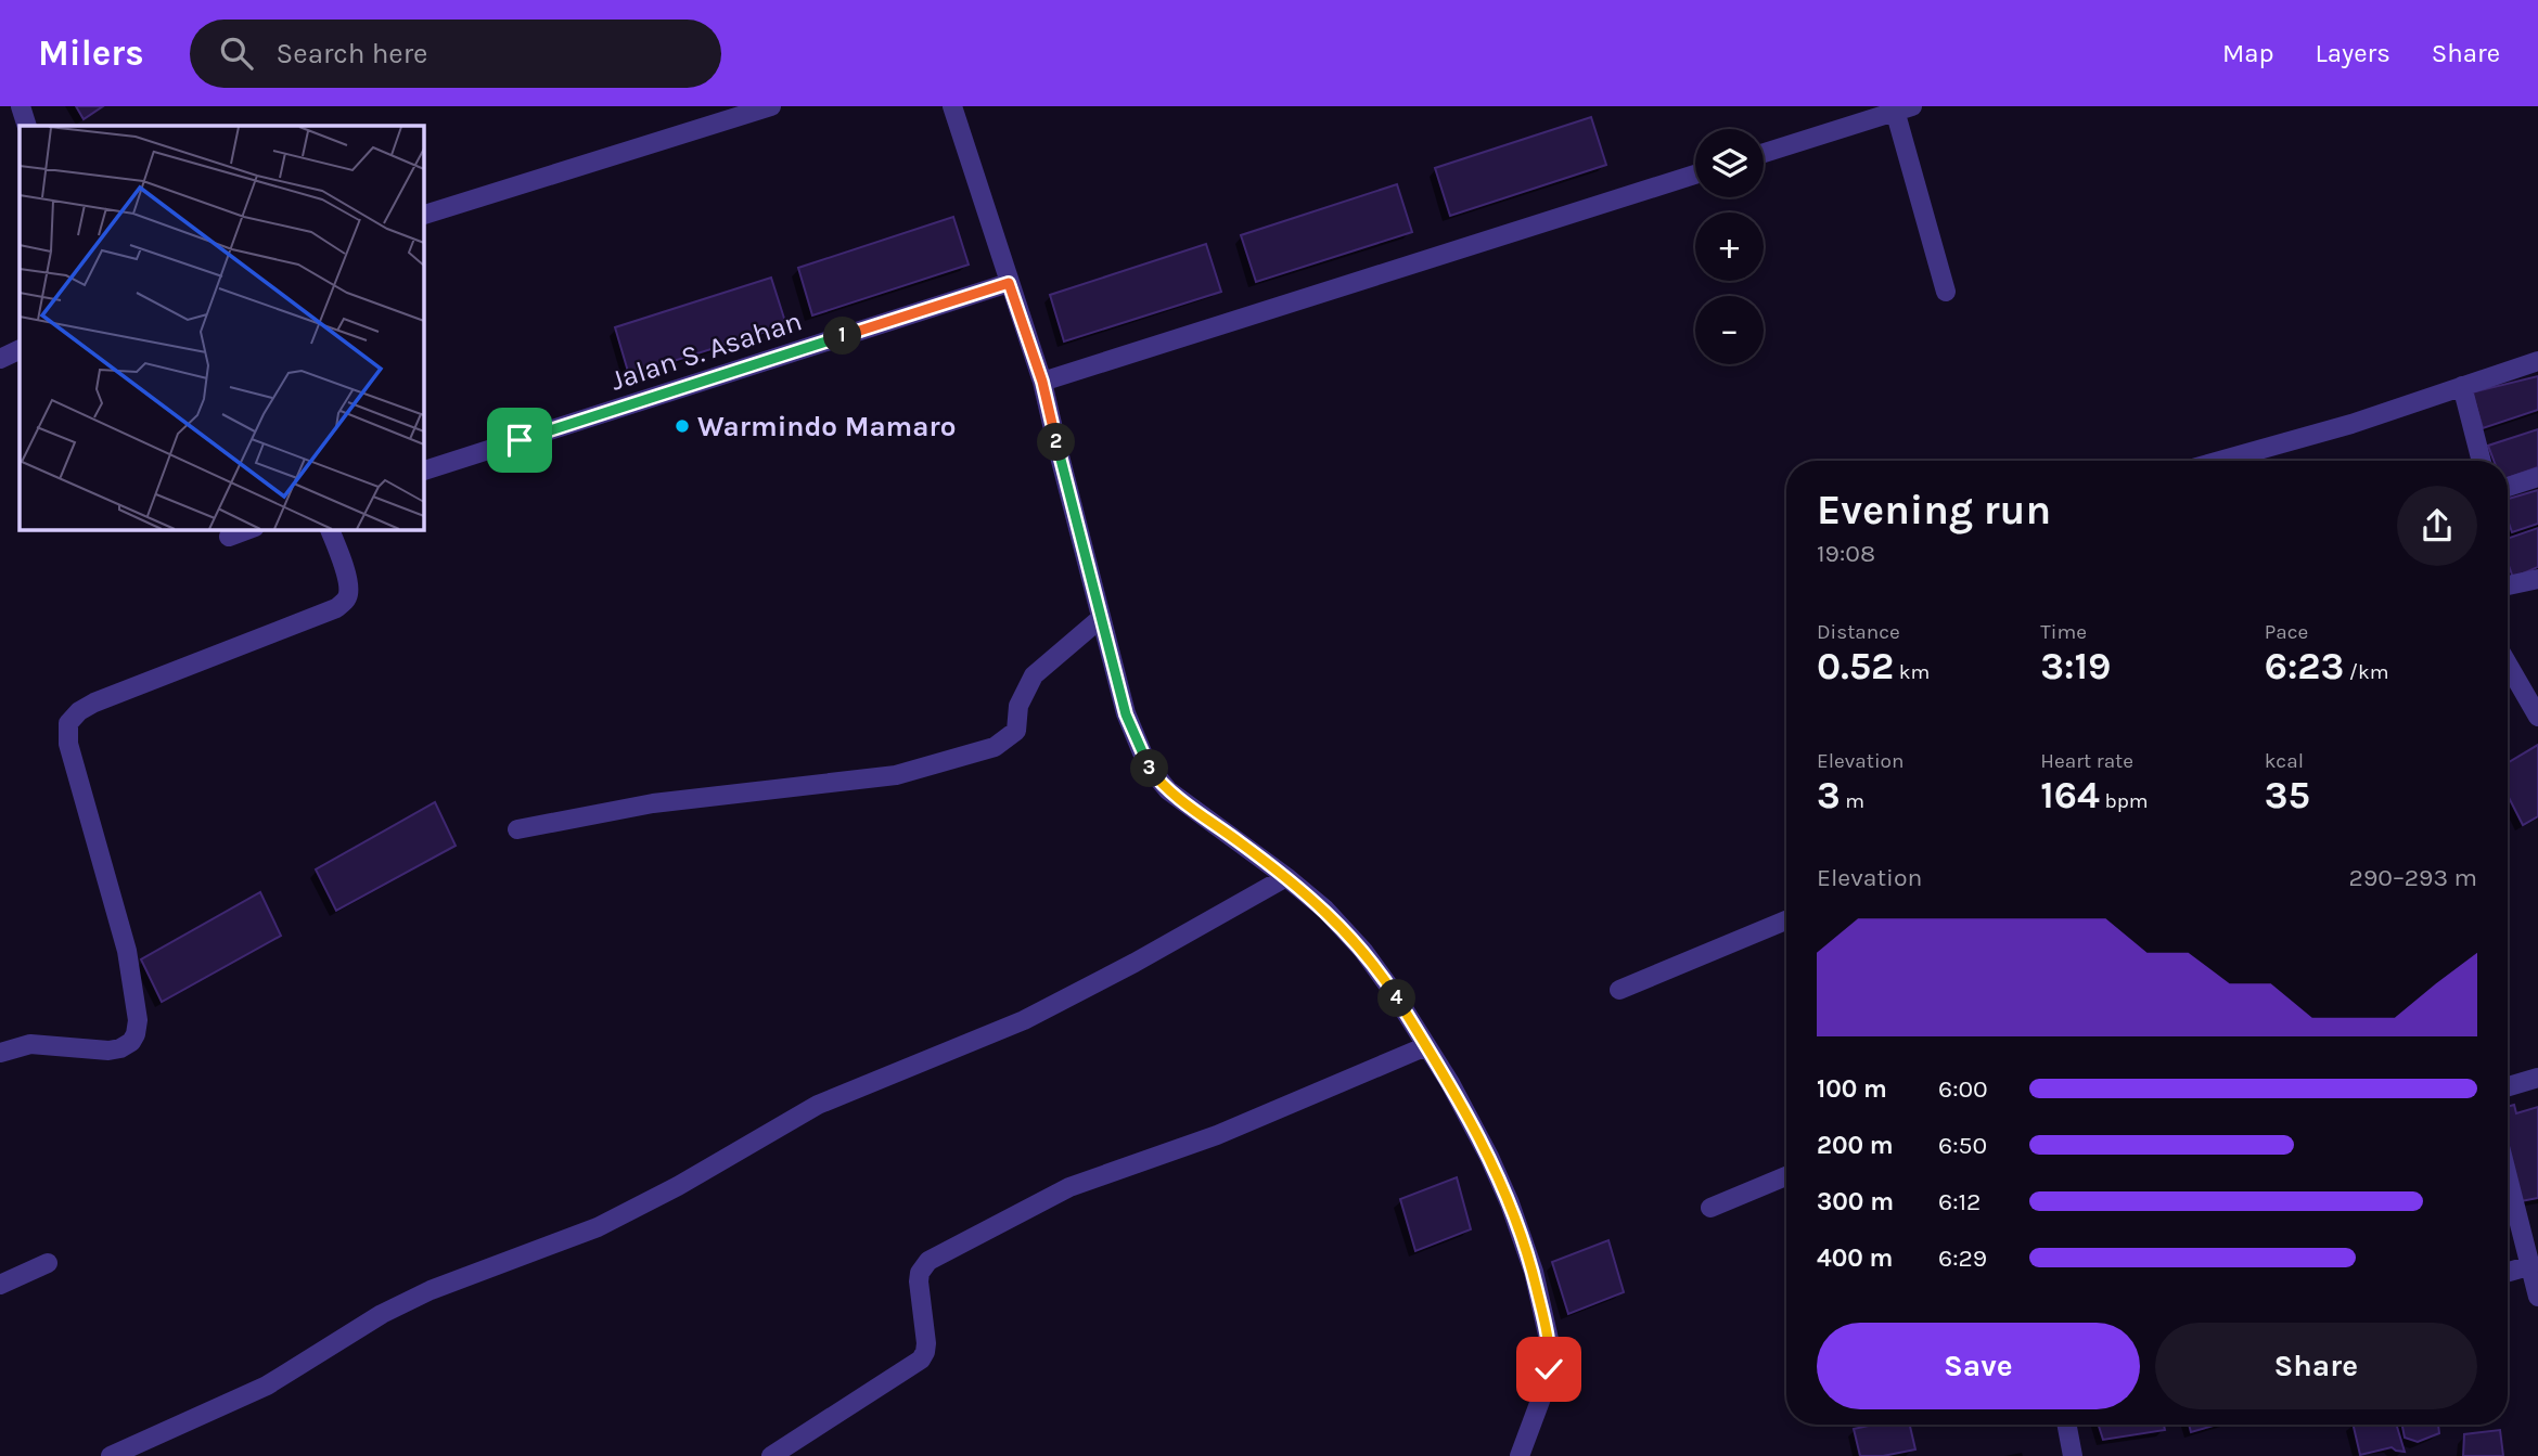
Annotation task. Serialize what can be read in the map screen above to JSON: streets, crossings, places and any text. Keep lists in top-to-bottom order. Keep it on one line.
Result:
{"streets":{"street":["Jalan S. Asahan"]},"places":["Warmindo Mamaro"],"page":{"header":"Milers","search":"Search here","nav":["Map","Layers","Share"],"map_buttons":["+","−"],"pins":["1","2","3","4"],"heading":["Evening run","19:08"],"stats":[["Distance","0.52 km"],["Time","3:19"],["Pace","6:23 /km"],["Elevation","3 m"],["Heart rate","164 bpm"],["kcal","35"]],"chart":["Elevation","290–293 m"],"list":[{"name":"100 m","note":"6:00"},{"name":"200 m","note":"6:50"},{"name":"300 m","note":"6:12"},{"name":"400 m","note":"6:29"}],"buttons":["Save","Share"]}}
